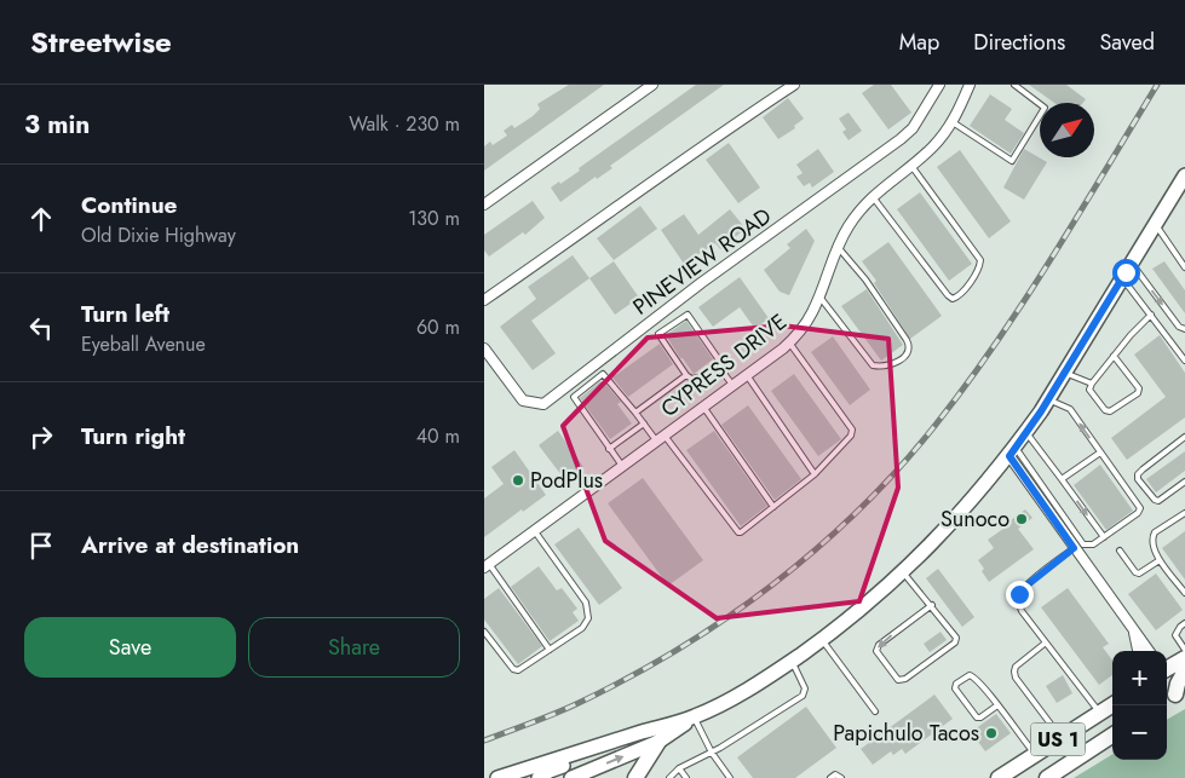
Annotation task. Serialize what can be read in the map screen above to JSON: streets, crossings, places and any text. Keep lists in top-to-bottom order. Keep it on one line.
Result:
{"streets":{"main road":["US 1"],"street":["PINEVIEW ROAD","CYPRESS DRIVE"]},"places":["PodPlus","Sunoco","Papichulo Tacos"],"north":"top right","page":{"header":"Streetwise","nav":["Map","Directions","Saved"],"heading":["3 min","Walk · 230 m"],"list":[["Continue","Old Dixie Highway","130 m"],["Turn left","Eyeball Avenue","60 m"],["Turn right","40 m"],"Arrive at destination"],"buttons":["Save","Share"],"map_buttons":["+","−"]}}
